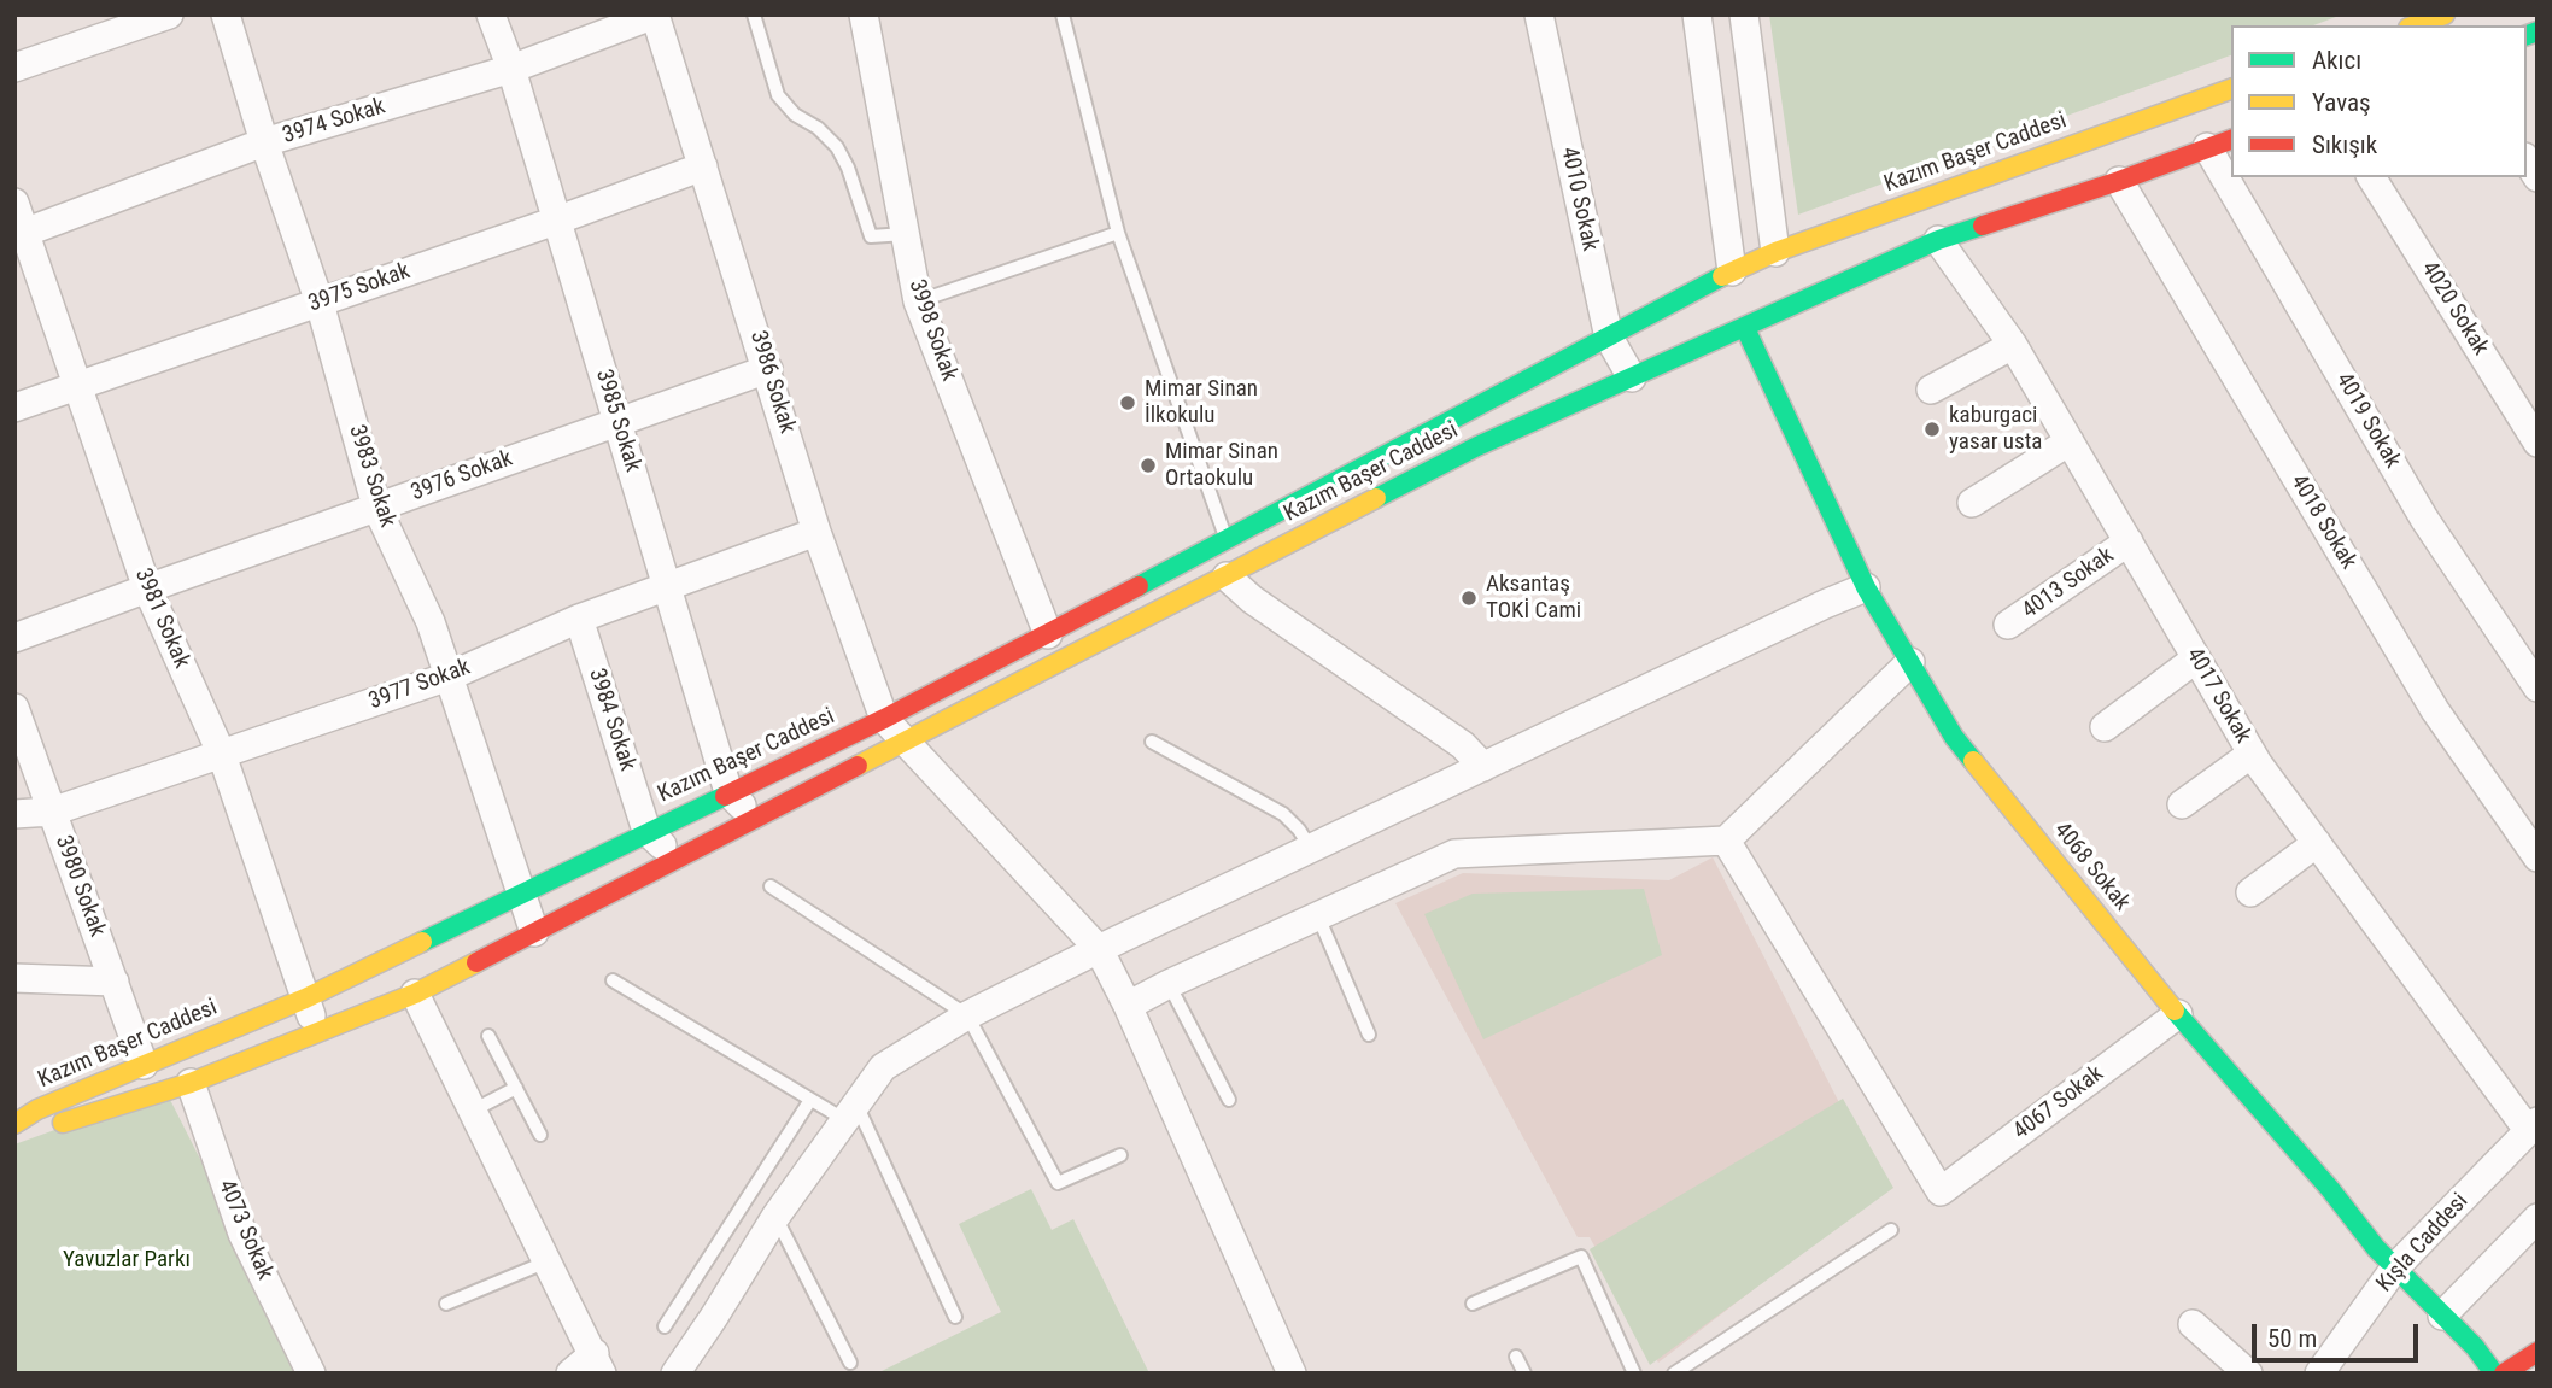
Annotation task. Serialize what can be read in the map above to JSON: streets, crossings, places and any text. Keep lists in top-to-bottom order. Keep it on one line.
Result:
{"streets":{"main road":["Kazım Başer Caddesi","4068 Sokak"],"street":["3974 Sokak","4010 Sokak","3975 Sokak","4020 Sokak","3998 Sokak","3986 Sokak","3985 Sokak","4019 Sokak","3983 Sokak","3976 Sokak","4018 Sokak","4013 Sokak","3981 Sokak","3977 Sokak","4017 Sokak","3984 Sokak","3980 Sokak","4067 Sokak","4073 Sokak","Kışla Caddesi"]},"crossings":[["3974 Sokak","3986 Sokak"],["3974 Sokak","3985 Sokak"],["3974 Sokak","3983 Sokak"],["3974 Sokak","3981 Sokak"],["Kazım Başer Caddesi","4010 Sokak"],["Kazım Başer Caddesi","3998 Sokak"],["Kazım Başer Caddesi","3986 Sokak"],["Kazım Başer Caddesi","3985 Sokak"],["Kazım Başer Caddesi","4019 Sokak"],["Kazım Başer Caddesi","3983 Sokak"],["Kazım Başer Caddesi","4018 Sokak"],["Kazım Başer Caddesi","3981 Sokak"],["Kazım Başer Caddesi","4017 Sokak"],["Kazım Başer Caddesi","3984 Sokak"],["Kazım Başer Caddesi","4068 Sokak"],["Kazım Başer Caddesi","3980 Sokak"],["Kazım Başer Caddesi","4073 Sokak"],["3975 Sokak","3986 Sokak"],["3975 Sokak","3985 Sokak"],["3975 Sokak","3983 Sokak"],["3975 Sokak","3981 Sokak"],["3986 Sokak","3976 Sokak"],["3986 Sokak","3977 Sokak"],["3985 Sokak","3976 Sokak"],["3985 Sokak","3977 Sokak"],["3983 Sokak","3976 Sokak"],["3983 Sokak","3977 Sokak"],["3976 Sokak","3981 Sokak"],["4013 Sokak","4017 Sokak"],["3981 Sokak","3977 Sokak"],["3977 Sokak","3984 Sokak"],["3977 Sokak","3980 Sokak"],["4017 Sokak","Kışla Caddesi"],["4068 Sokak","4067 Sokak"],["4068 Sokak","Kışla Caddesi"]],"parks":["Yavuzlar Parkı"],"places":["Mimar Sinan İlkokulu","kaburgaci yasar usta","Mimar Sinan Ortaokulu","Aksantaş TOKİ Cami"],"legend":["Akıcı","Yavaş","Sıkışık"],"scale_bar":"50 m"}
